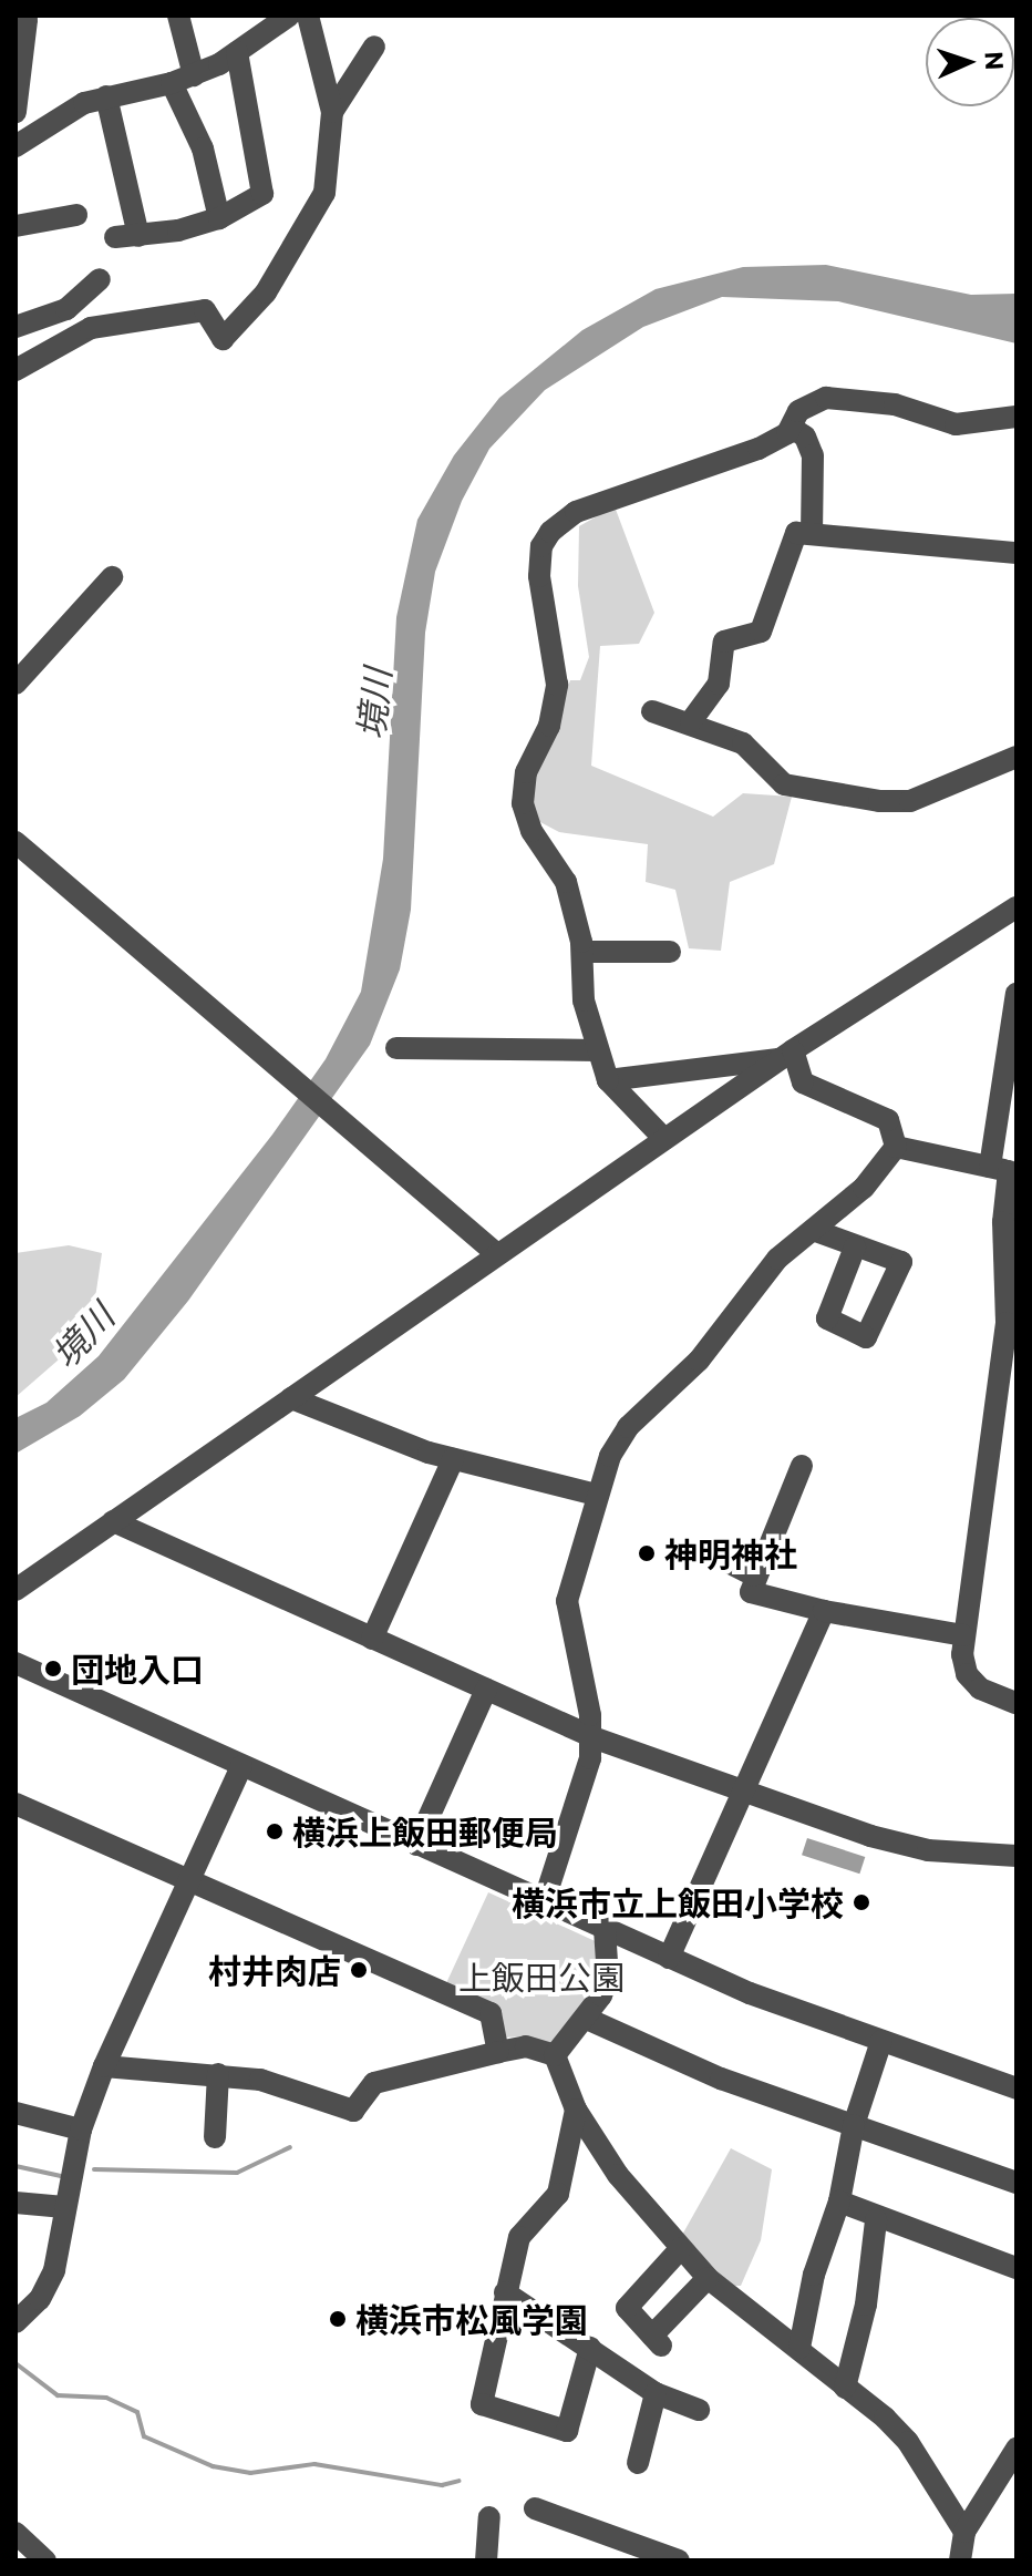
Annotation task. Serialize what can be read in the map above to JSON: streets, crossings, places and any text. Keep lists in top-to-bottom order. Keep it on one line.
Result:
{"water":["境川"],"parks":["上飯田公園"],"places":["神明神社","団地入口","横浜上飯田郵便局","横浜市立上飯田小学校","村井肉店","横浜市松風学園"],"north":"right"}
